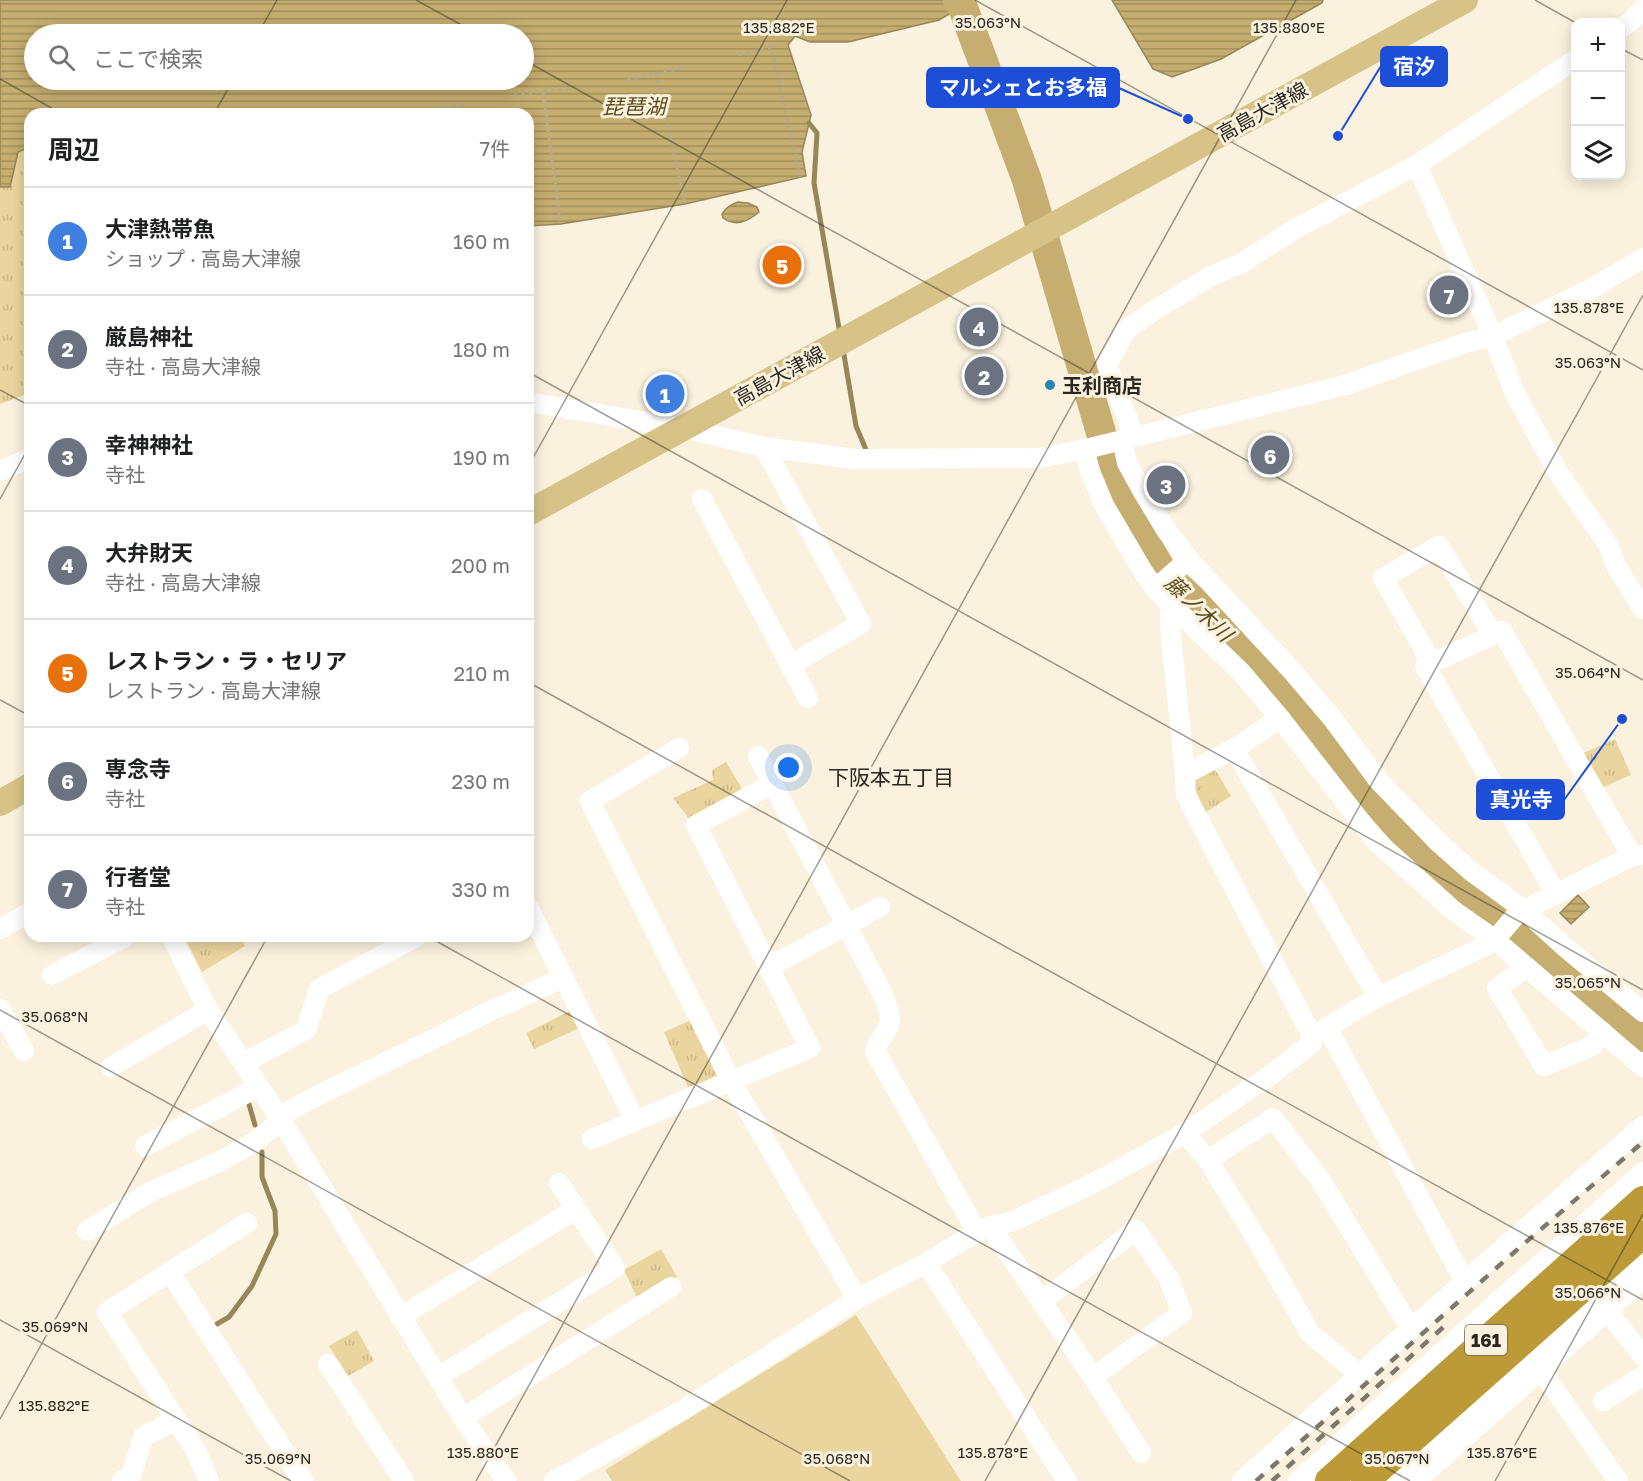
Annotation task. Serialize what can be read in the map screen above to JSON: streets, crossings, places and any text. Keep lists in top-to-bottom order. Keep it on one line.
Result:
{"streets":{"highway":["161"],"main road":["高島大津線"]},"districts":["下阪本五丁目"],"water":["琵琶湖","藤ノ木川"],"places":["マルシェとお多福","宿汐","玉利商店","真光寺"],"page":{"map_buttons":["+","−"],"search":"ここで検索","heading":["周辺","7件"],"list":[{"mark":"1","name":"大津熱帯魚","note":"ショップ · 高島大津線","value":"160 m"},{"mark":"2","name":"厳島神社","note":"寺社 · 高島大津線","value":"180 m"},{"mark":"3","name":"幸神神社","note":"寺社","value":"190 m"},{"mark":"4","name":"大弁財天","note":"寺社 · 高島大津線","value":"200 m"},{"mark":"5","name":"レストラン・ラ・セリア","note":"レストラン · 高島大津線","value":"210 m"},{"mark":"6","name":"専念寺","note":"寺社","value":"230 m"},{"mark":"7","name":"行者堂","note":"寺社","value":"330 m"}],"pins":["5","7","4","2","1","6","3"]},"coordinates":["35.063°N","135.882°E","135.880°E","135.878°E","35.064°N","35.065°N","35.068°N","135.876°E","35.066°N","35.069°N","35.067°N"]}
